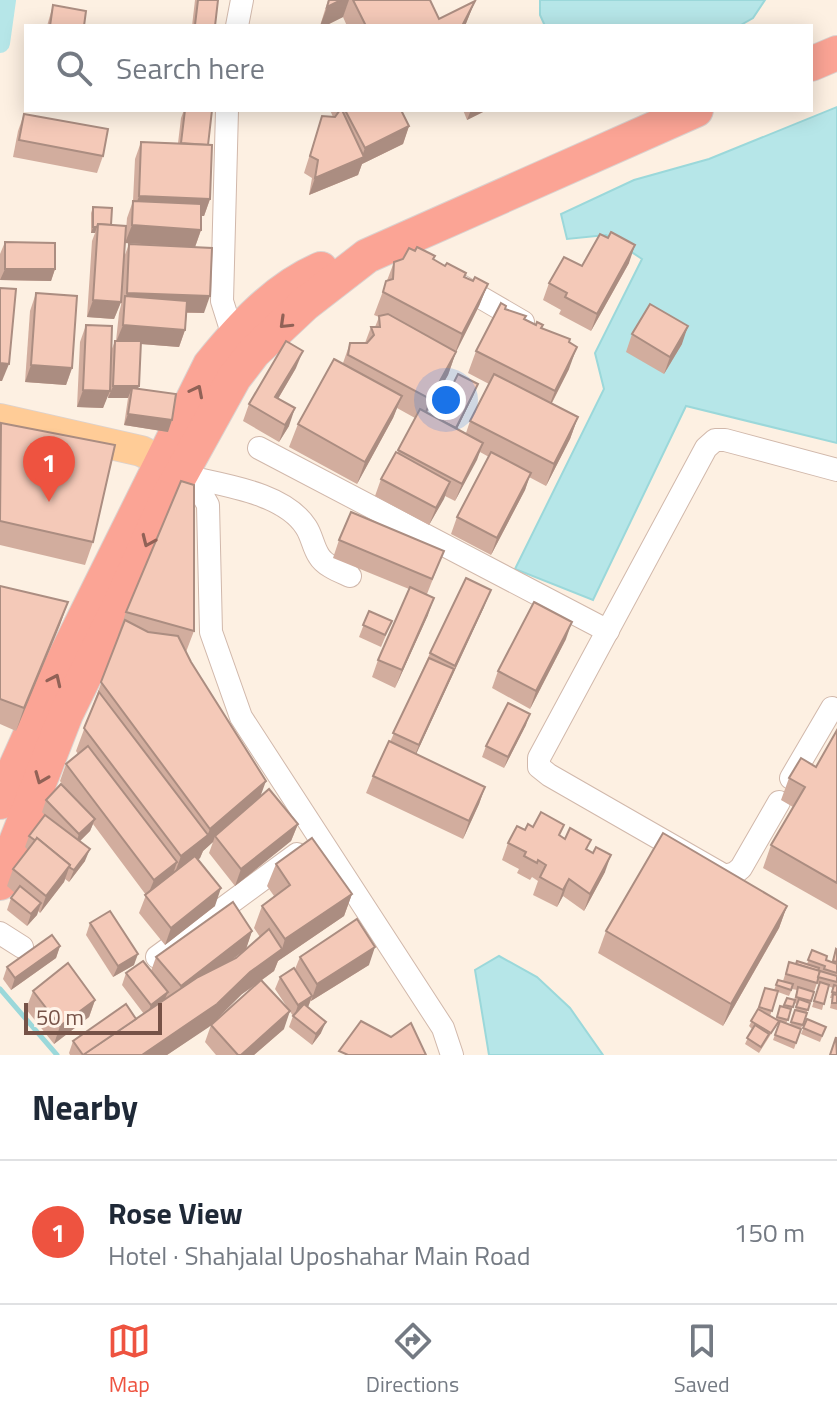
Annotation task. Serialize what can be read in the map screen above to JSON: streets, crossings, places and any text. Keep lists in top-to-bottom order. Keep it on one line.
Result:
{"scale_bar":"50 m","page":{"search":"Search here","pins":"1","scale":"50 m","heading":"Nearby","list":[{"mark":"1","name":"Rose View","note":"Hotel · Shahjalal Uposhahar Main Road","value":"150 m"}],"nav":["Map","Directions","Saved"]}}
